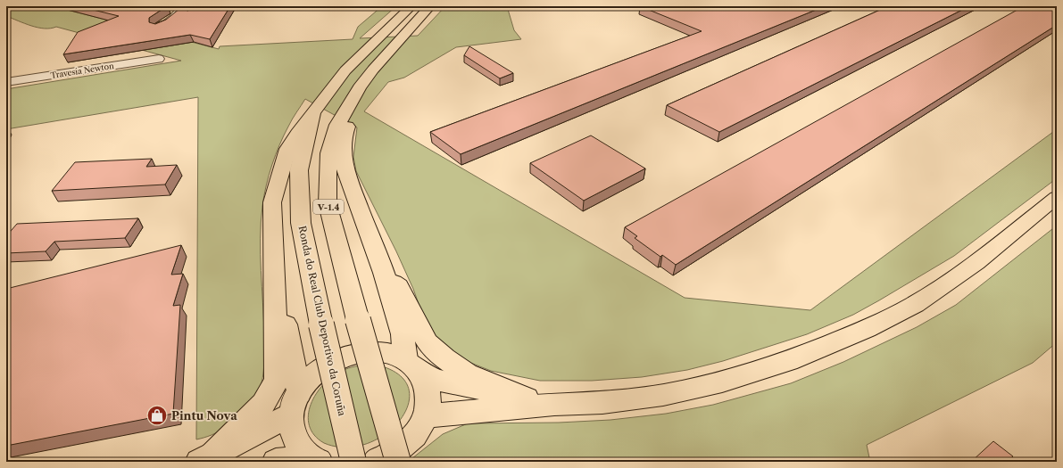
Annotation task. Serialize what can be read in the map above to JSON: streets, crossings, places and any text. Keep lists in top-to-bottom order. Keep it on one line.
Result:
{"streets":{"main road":["V-1.4","Ronda do Real Club Deportivo da Coruña"],"street":["Travesía Newton"]},"places":{"shop":["Pintu Nova"]}}
